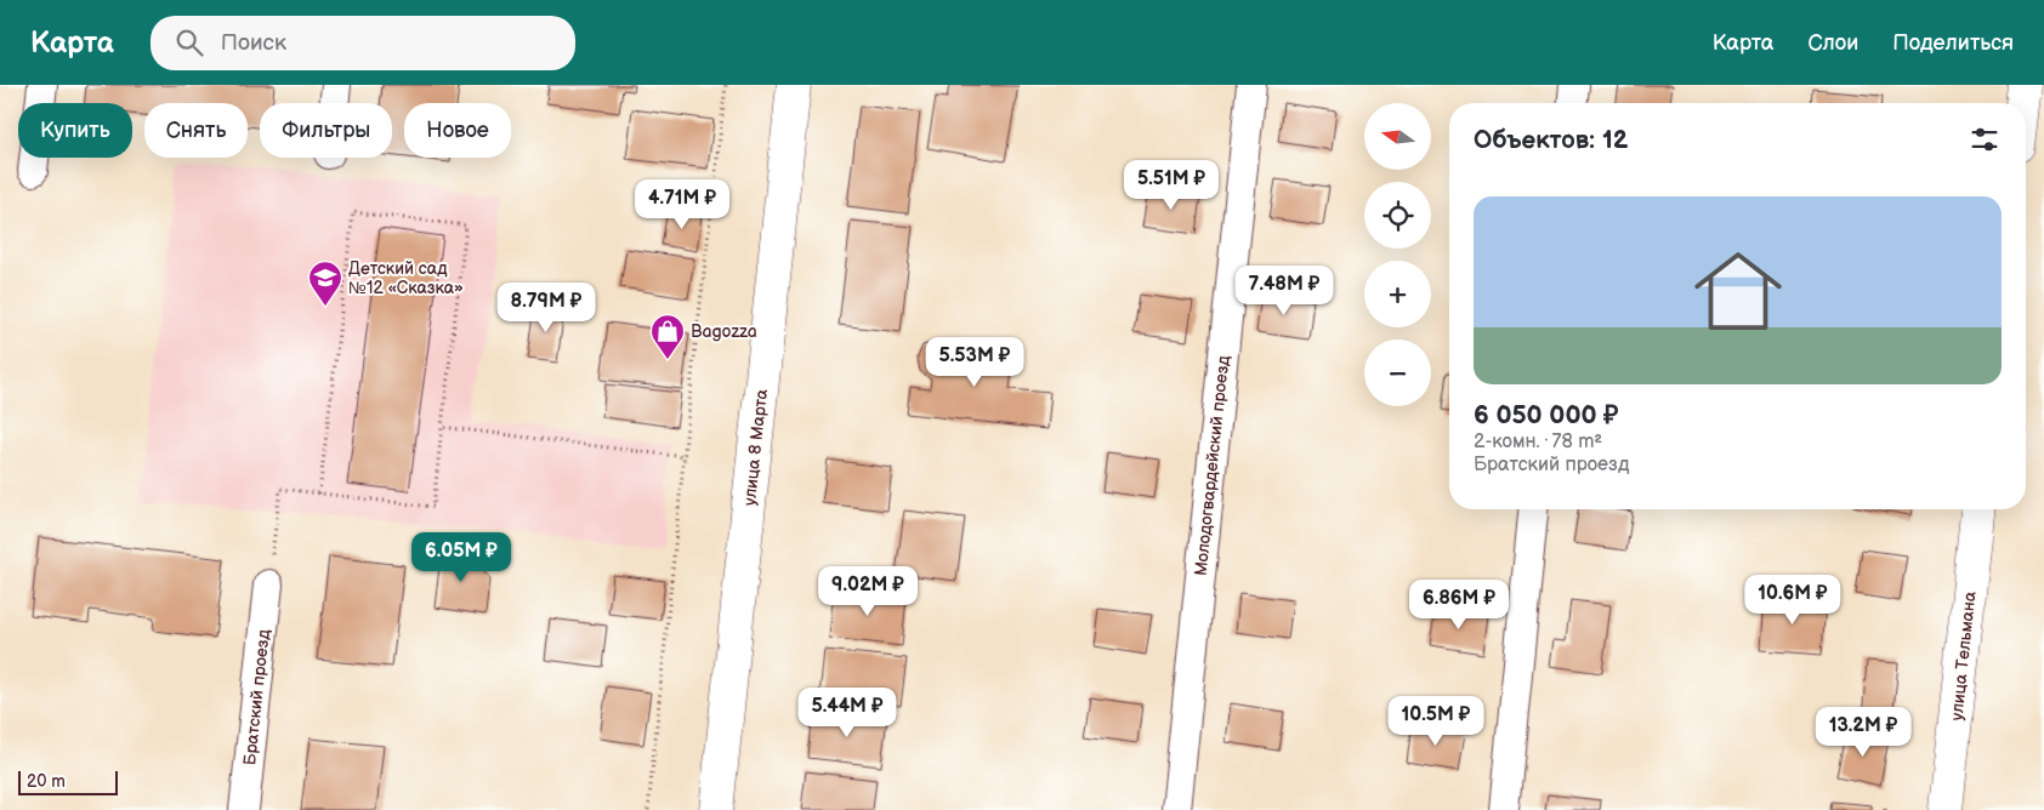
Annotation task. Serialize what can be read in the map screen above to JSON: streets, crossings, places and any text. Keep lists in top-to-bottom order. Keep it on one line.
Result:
{"streets":{"street":["улица 8 Марта","Молодогвардейский проезд","улица Тельмана","Братский проезд"]},"places":{"school or university":["Детский сад №12 «Сказка»"],"shop":["Bagozza"]},"scale_bar":"20 m","north":"left","page":{"header":"Карта","search":"Поиск","nav":["Карта","Слои","Поделиться"],"map_buttons":["+","−"],"chip":["Купить","Снять","Фильтры","Новое"],"heading":"Объектов: 12","price":["5.51M ₽","4.71M ₽","7.48M ₽","8.79M ₽","5.53M ₽","6.05M ₽","9.02M ₽","10.6M ₽","6.86M ₽","5.44M ₽","10.5M ₽","13.2M ₽"],"list":[{"name":"6 050 000 ₽","note":"2-комн. · 78 m² · Братский проезд"}],"scale":"20 m"}}
